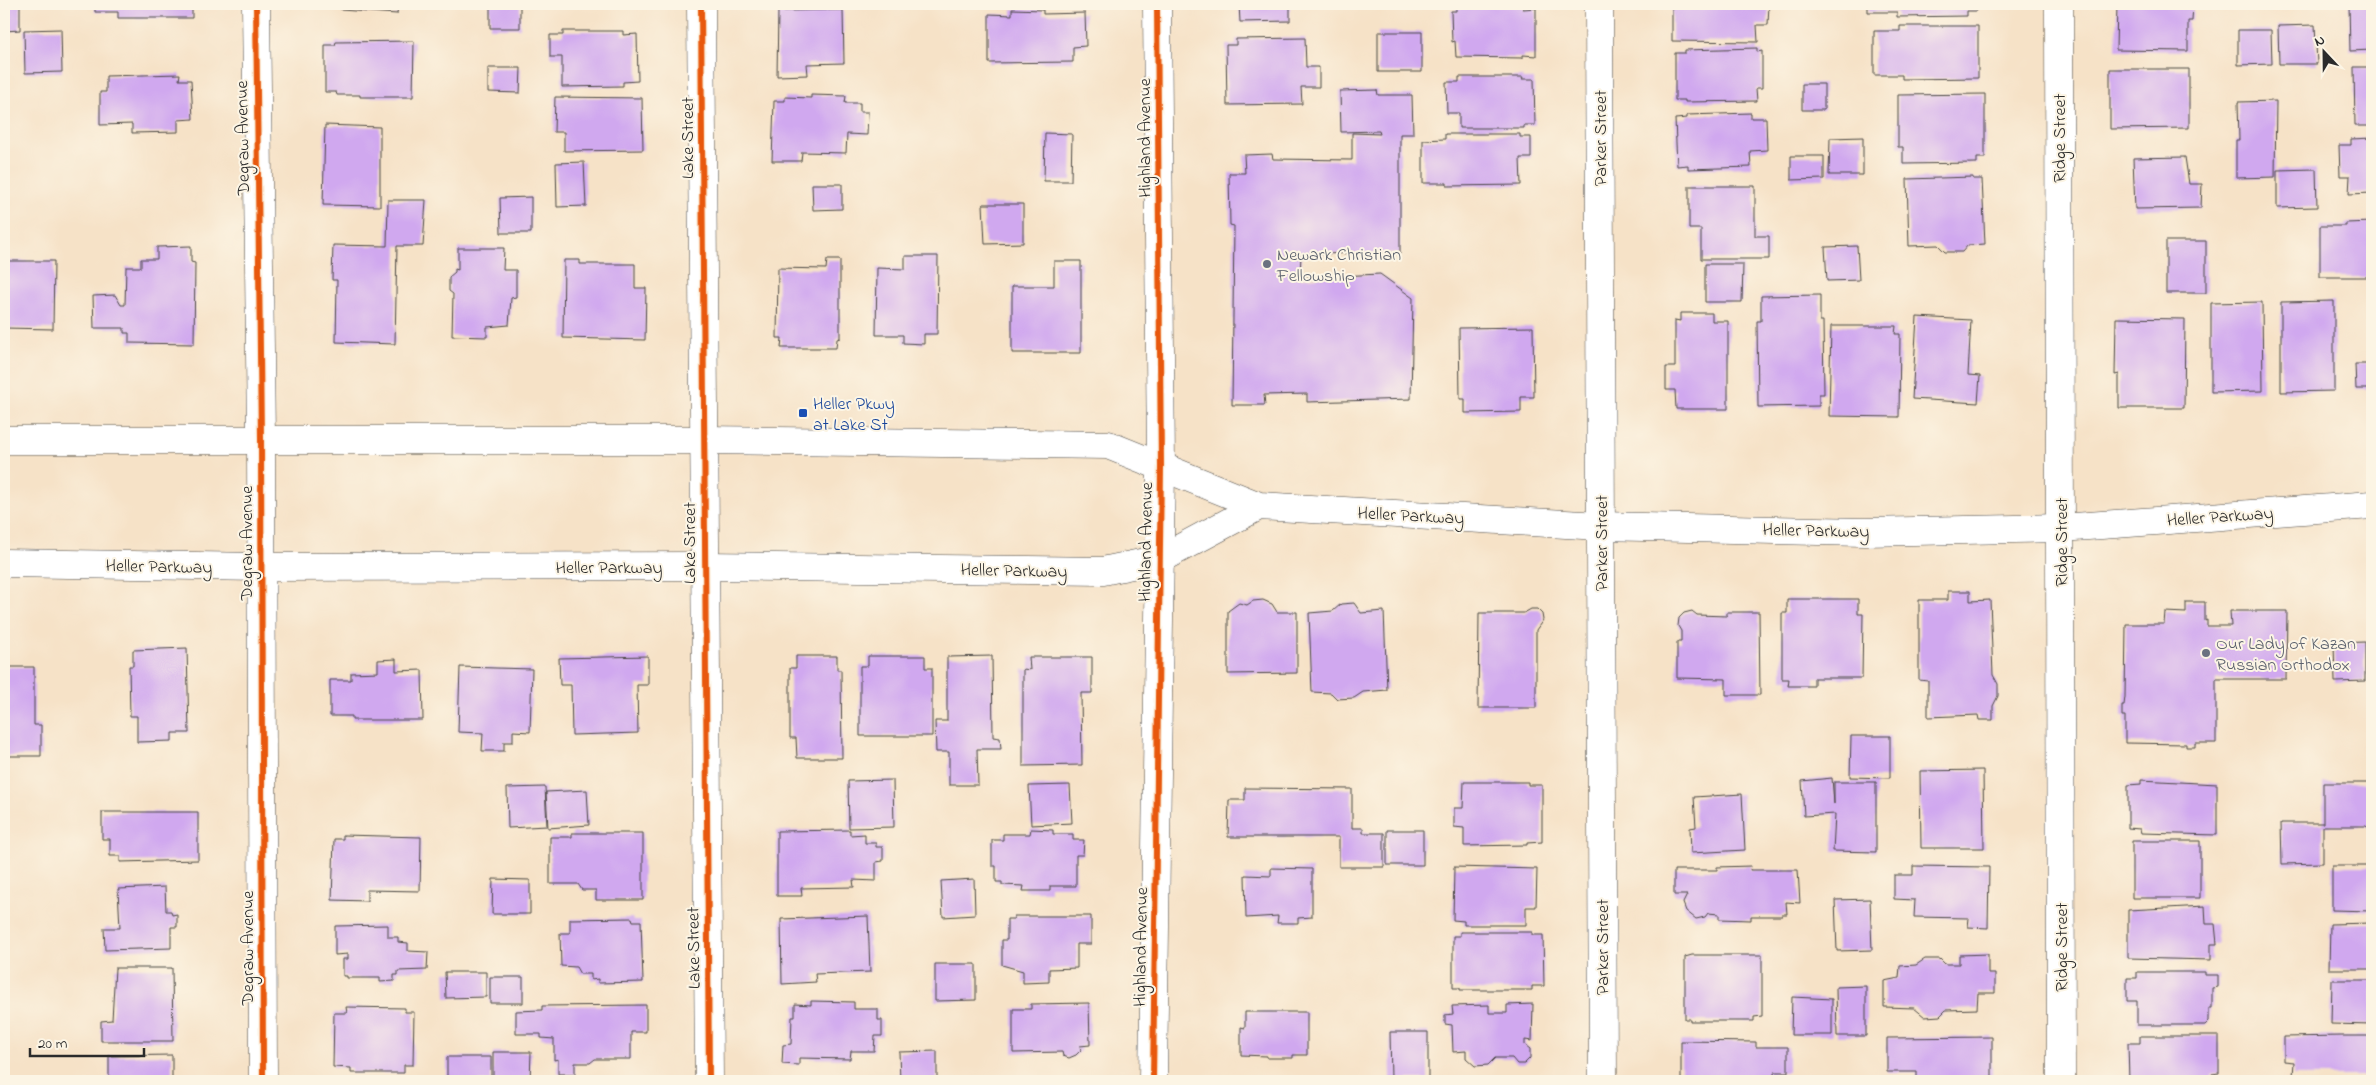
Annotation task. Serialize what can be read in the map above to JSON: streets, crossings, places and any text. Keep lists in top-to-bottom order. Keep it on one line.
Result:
{"streets":{"street":["Degraw Avenue","Lake Street","Highland Avenue","Parker Street","Ridge Street","Heller Parkway"]},"crossings":[["Degraw Avenue","Heller Parkway"],["Lake Street","Heller Parkway"],["Highland Avenue","Heller Parkway"],["Parker Street","Heller Parkway"],["Ridge Street","Heller Parkway"]],"places":{"other":["Newark Christian Fellowship","Our Lady of Kazan Russian Orthodox"],"transit":["Heller Pkwy at Lake St"]},"scale_bar":"20 m","north":"top"}
